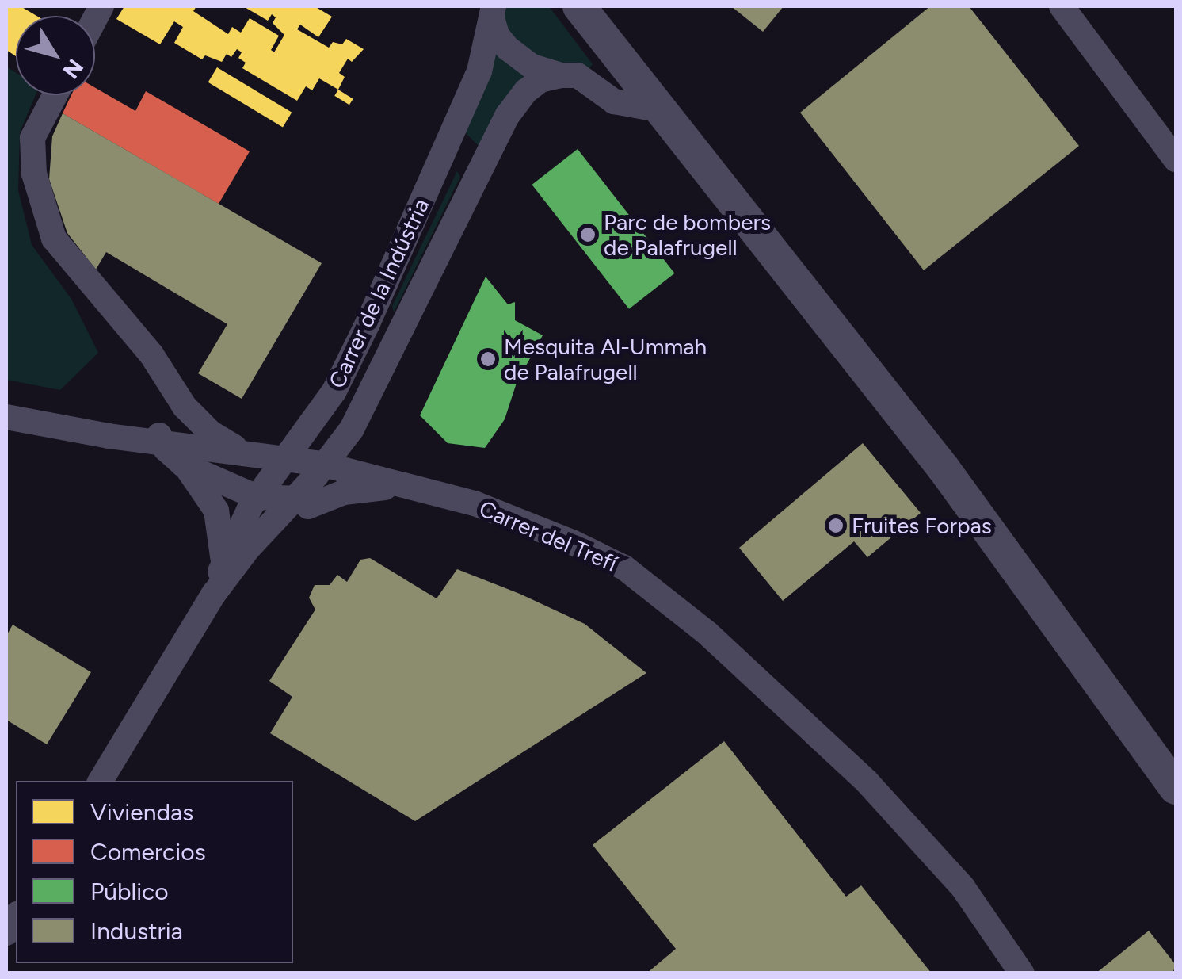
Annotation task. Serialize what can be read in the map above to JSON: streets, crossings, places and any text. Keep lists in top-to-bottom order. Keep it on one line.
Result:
{"streets":{"street":["Carrer de la Indústria","Carrer del Trefí"]},"places":["Parc de bombers de Palafrugell","Mesquita Al-Ummah de Palafrugell","Fruites Forpas"],"legend":["Viviendas","Comercios","Público","Industria"],"north":"bottom right"}
